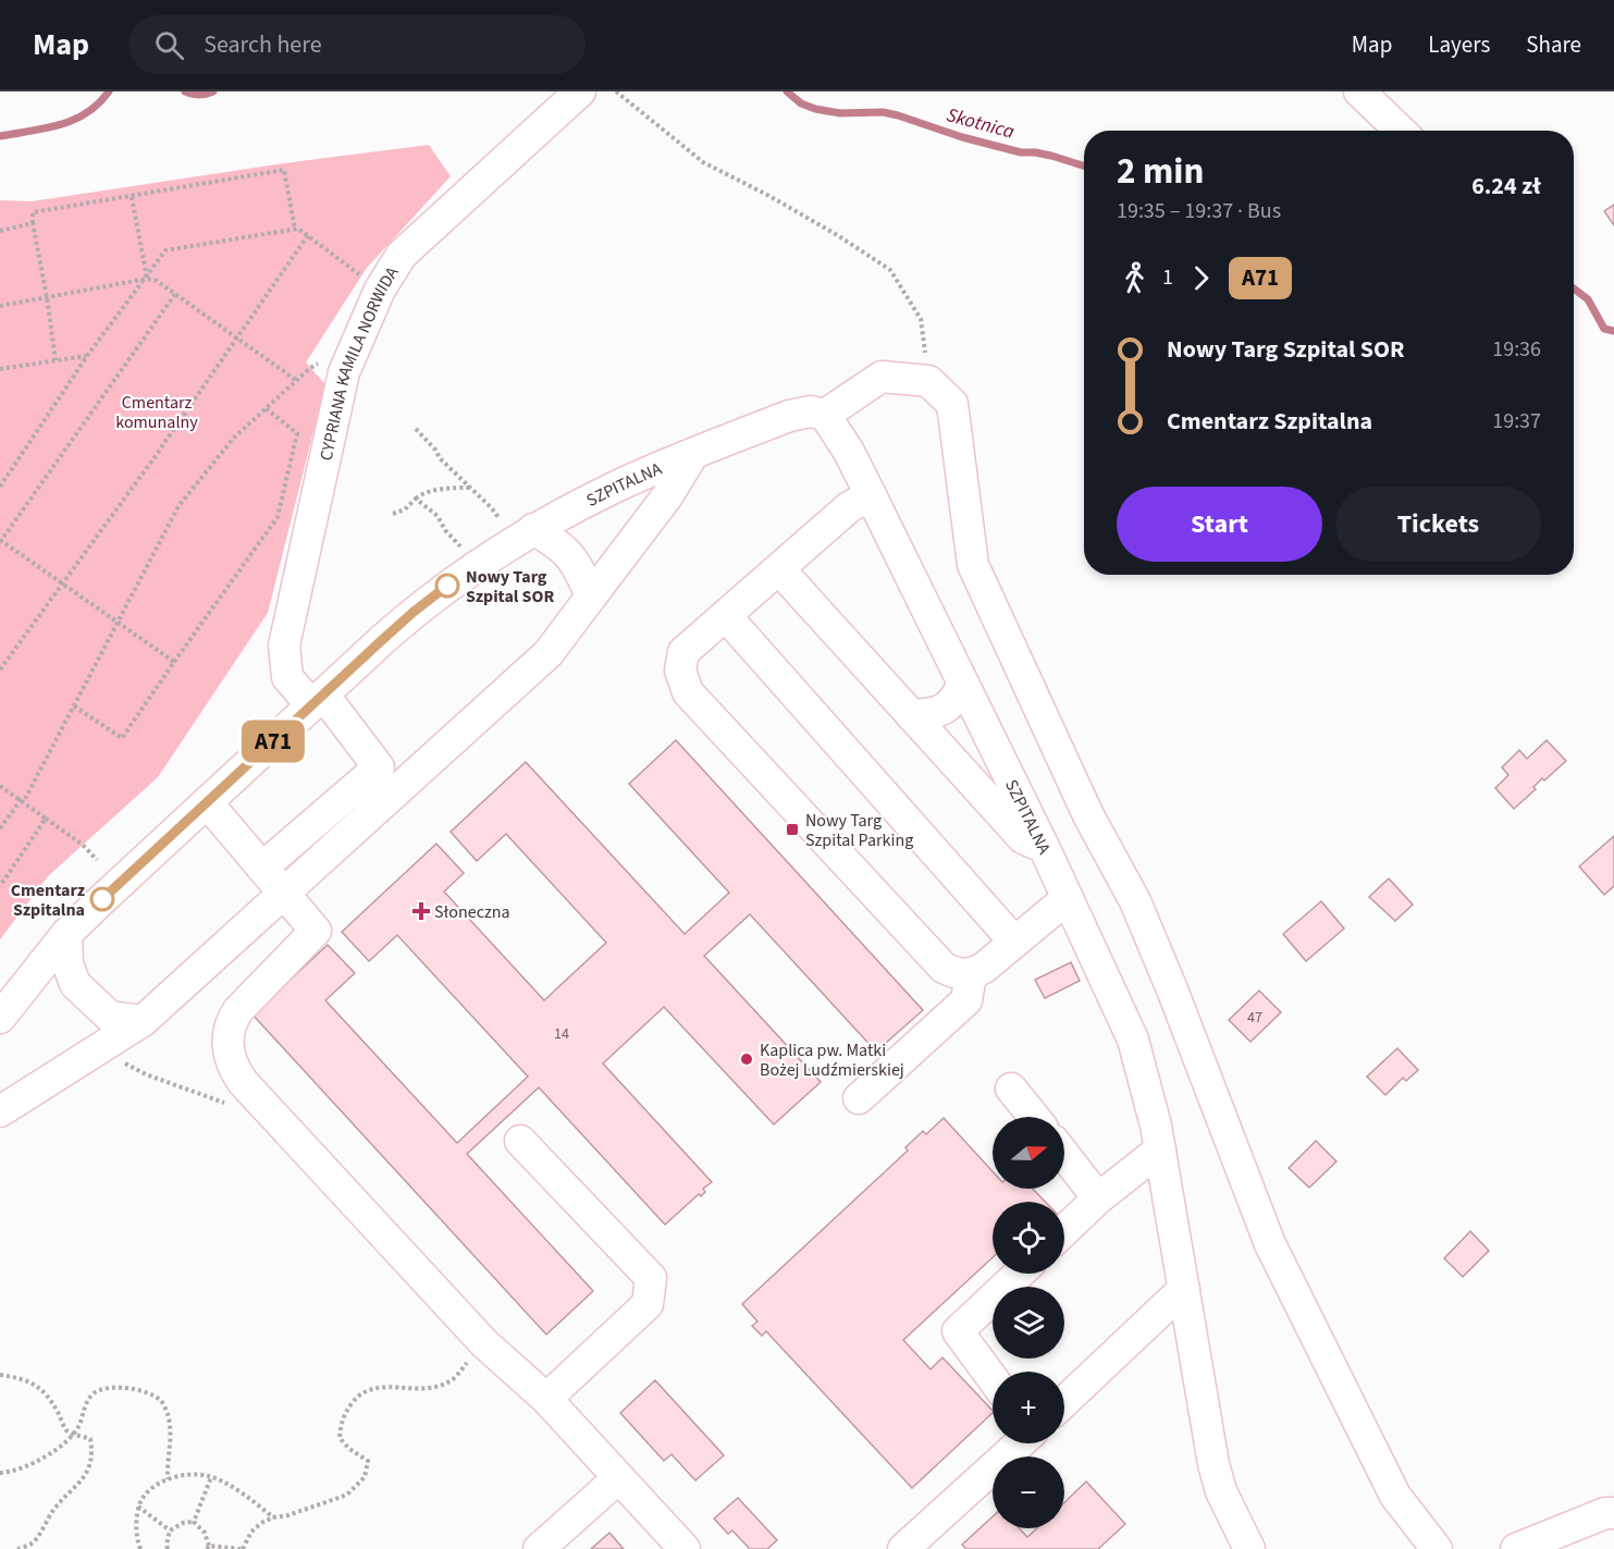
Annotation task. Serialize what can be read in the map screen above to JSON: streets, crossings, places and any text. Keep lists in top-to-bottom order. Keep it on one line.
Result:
{"streets":{"street":["CYPRIANA KAMILA NORWIDA","SZPITALNA"]},"crossings":[["CYPRIANA KAMILA NORWIDA","SZPITALNA"]],"water":["Skotnica"],"parks":["Cmentarz komunalny"],"places":{"other":["Nowy Targ Szpital SOR","Cmentarz Szpitalna","Kaplica pw. Matki Bożej Ludźmierskiej"],"transit":["Nowy Targ Szpital Parking"],"health":["Słoneczna"]},"lines":["bus line A71"],"house_numbers":["47","14"],"north":"right","page":{"header":"Map","search":"Search here","nav":["Map","Layers","Share"],"on_map":"A71","heading":["2 min","19:35 – 19:37 · Bus","6.24 zł"],"legs":["1","A71"],"list":[{"name":"Nowy Targ Szpital SOR","value":"19:36"},{"name":"Cmentarz Szpitalna","value":"19:37"}],"buttons":["Start","Tickets"],"map_buttons":["+","−"]}}
